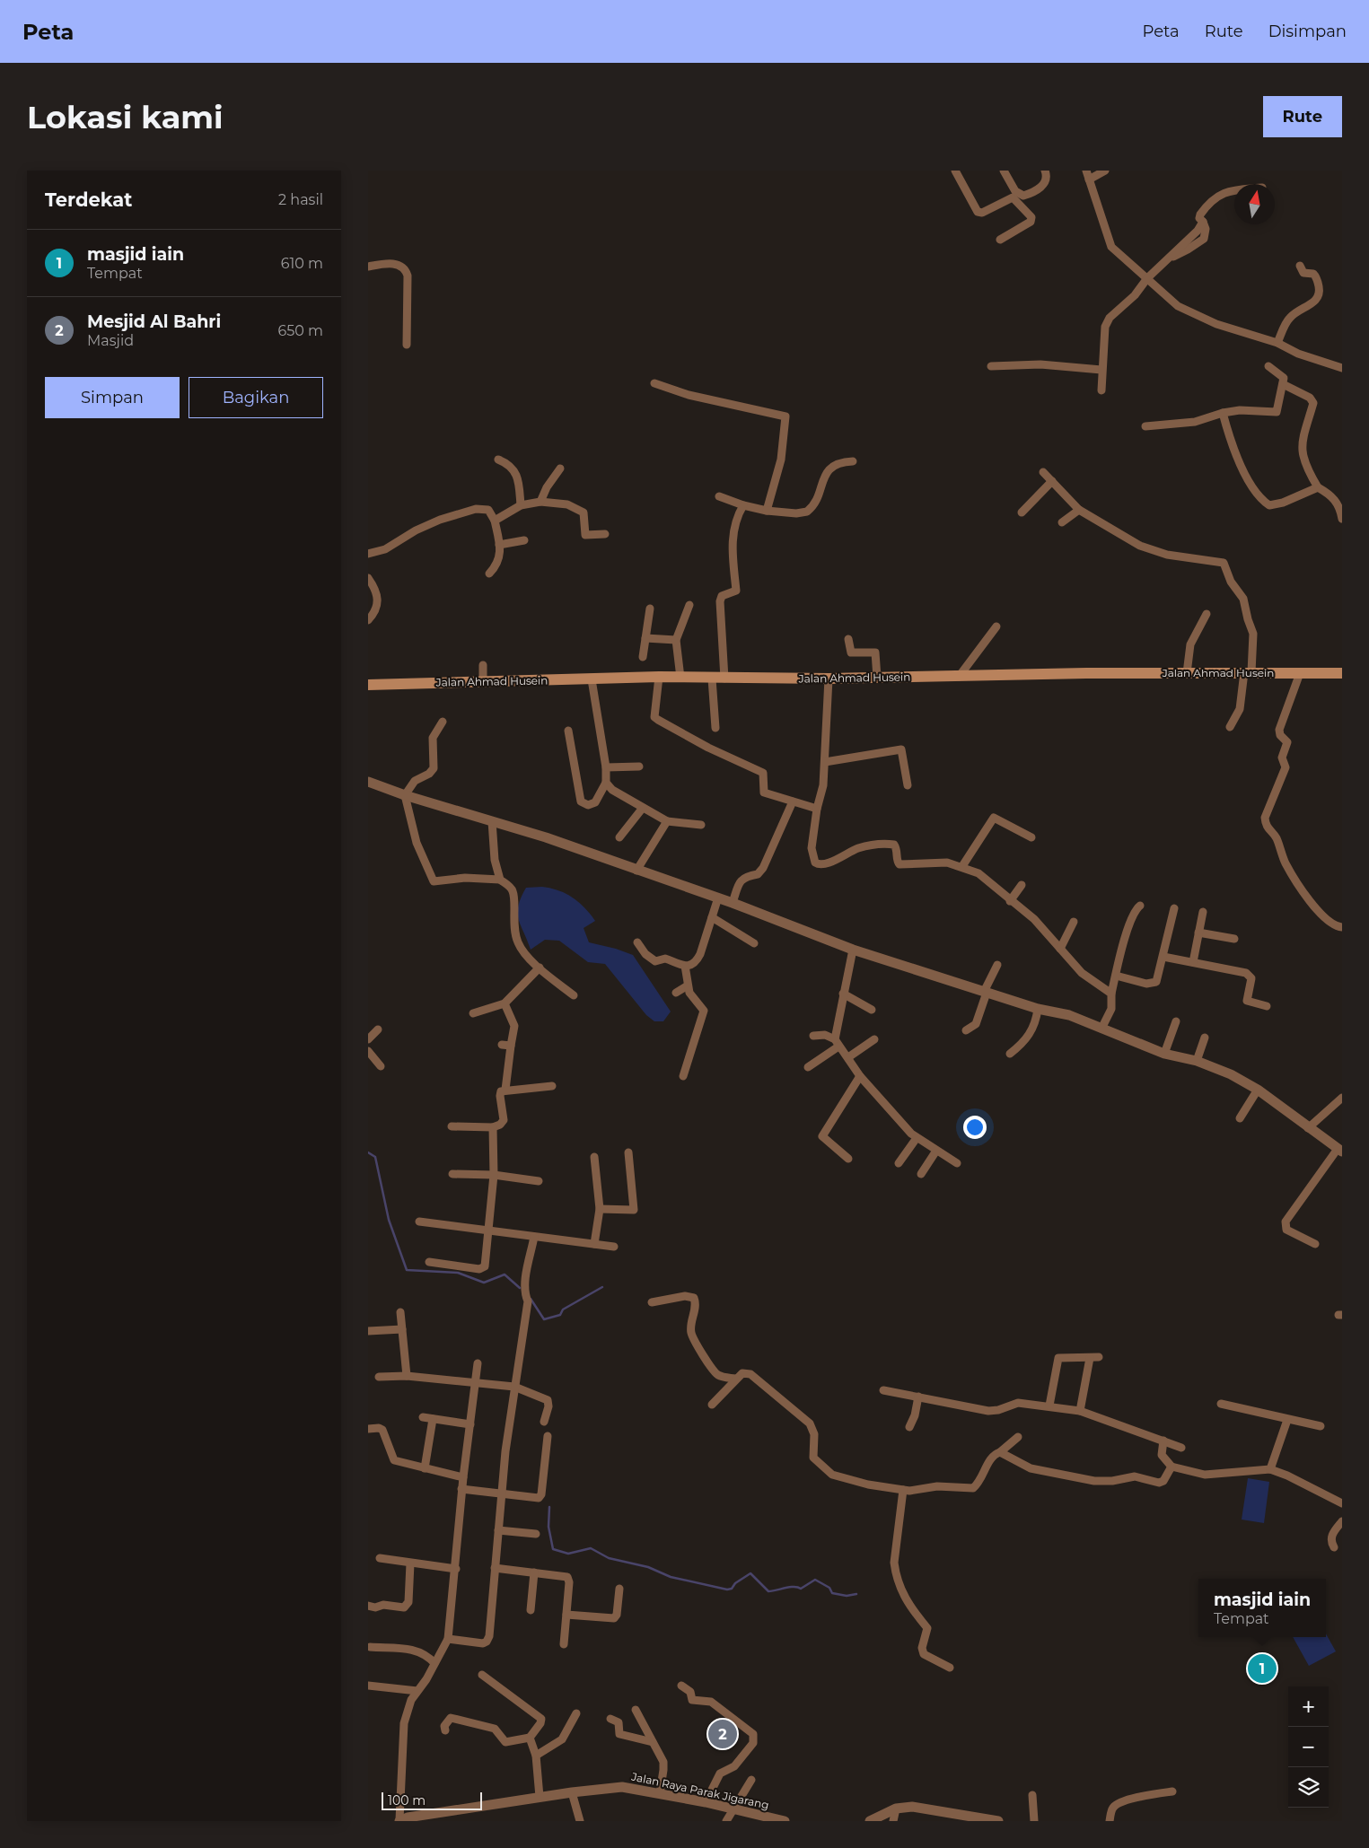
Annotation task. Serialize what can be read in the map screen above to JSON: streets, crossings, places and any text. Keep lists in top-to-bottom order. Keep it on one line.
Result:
{"streets":{"main road":["Jalan Ahmad Husein"],"street":["Jalan Raya Parak Jigarang"]},"scale_bar":"100 m","north":"top","page":{"header":"Peta","nav":["Peta","Rute","Disimpan"],"buttons":["Rute",["Simpan","Bagikan"]],"title":"Lokasi kami","heading":["Terdekat","2 hasil"],"list":[{"mark":"1","name":"masjid iain","note":"Tempat","value":"610 m"},{"mark":"2","name":"Mesjid Al Bahri","note":"Masjid","value":"650 m"}],"popup":["masjid iain","Tempat"],"pins":["1","2"],"map_buttons":["+","−"],"scale":"100 m"}}
